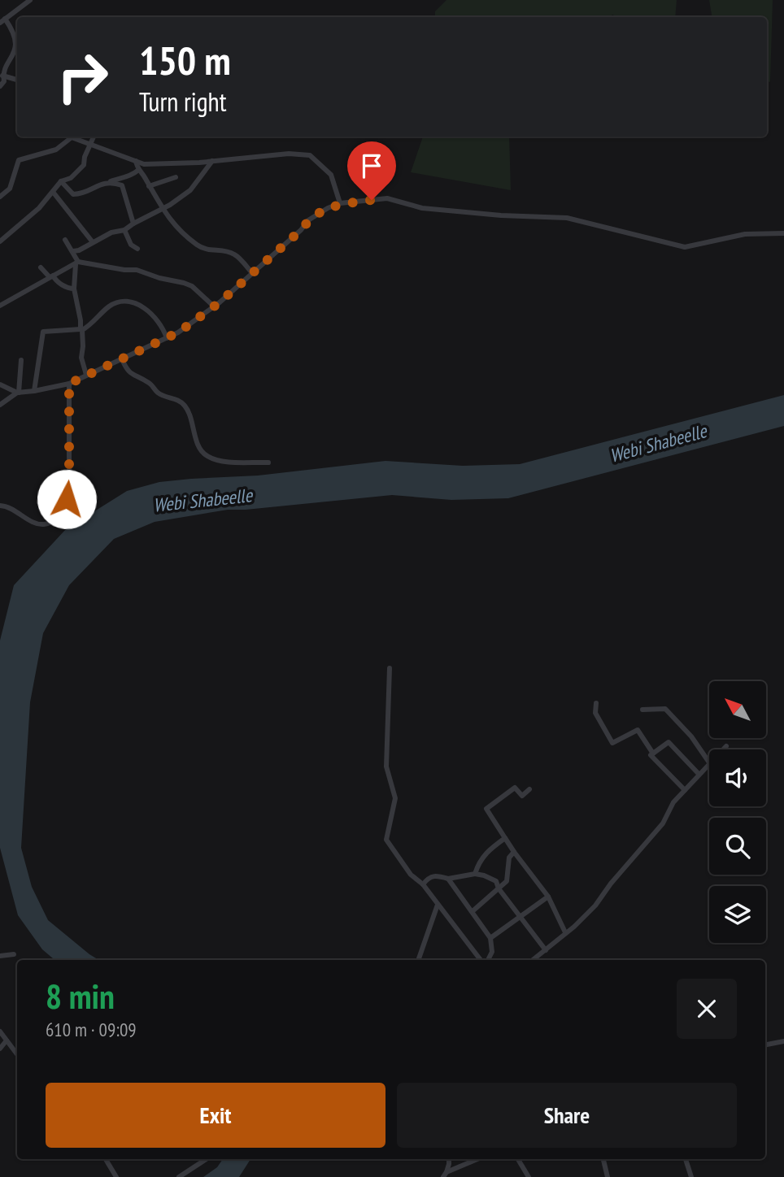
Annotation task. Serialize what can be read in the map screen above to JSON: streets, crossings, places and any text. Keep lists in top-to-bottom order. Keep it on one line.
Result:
{"water":["Webi Shabeelle"],"north":"top left","page":{"turn":["150 m","Turn right"],"heading":["8 min","610 m · 09:09"],"buttons":["Exit","Share"]}}
